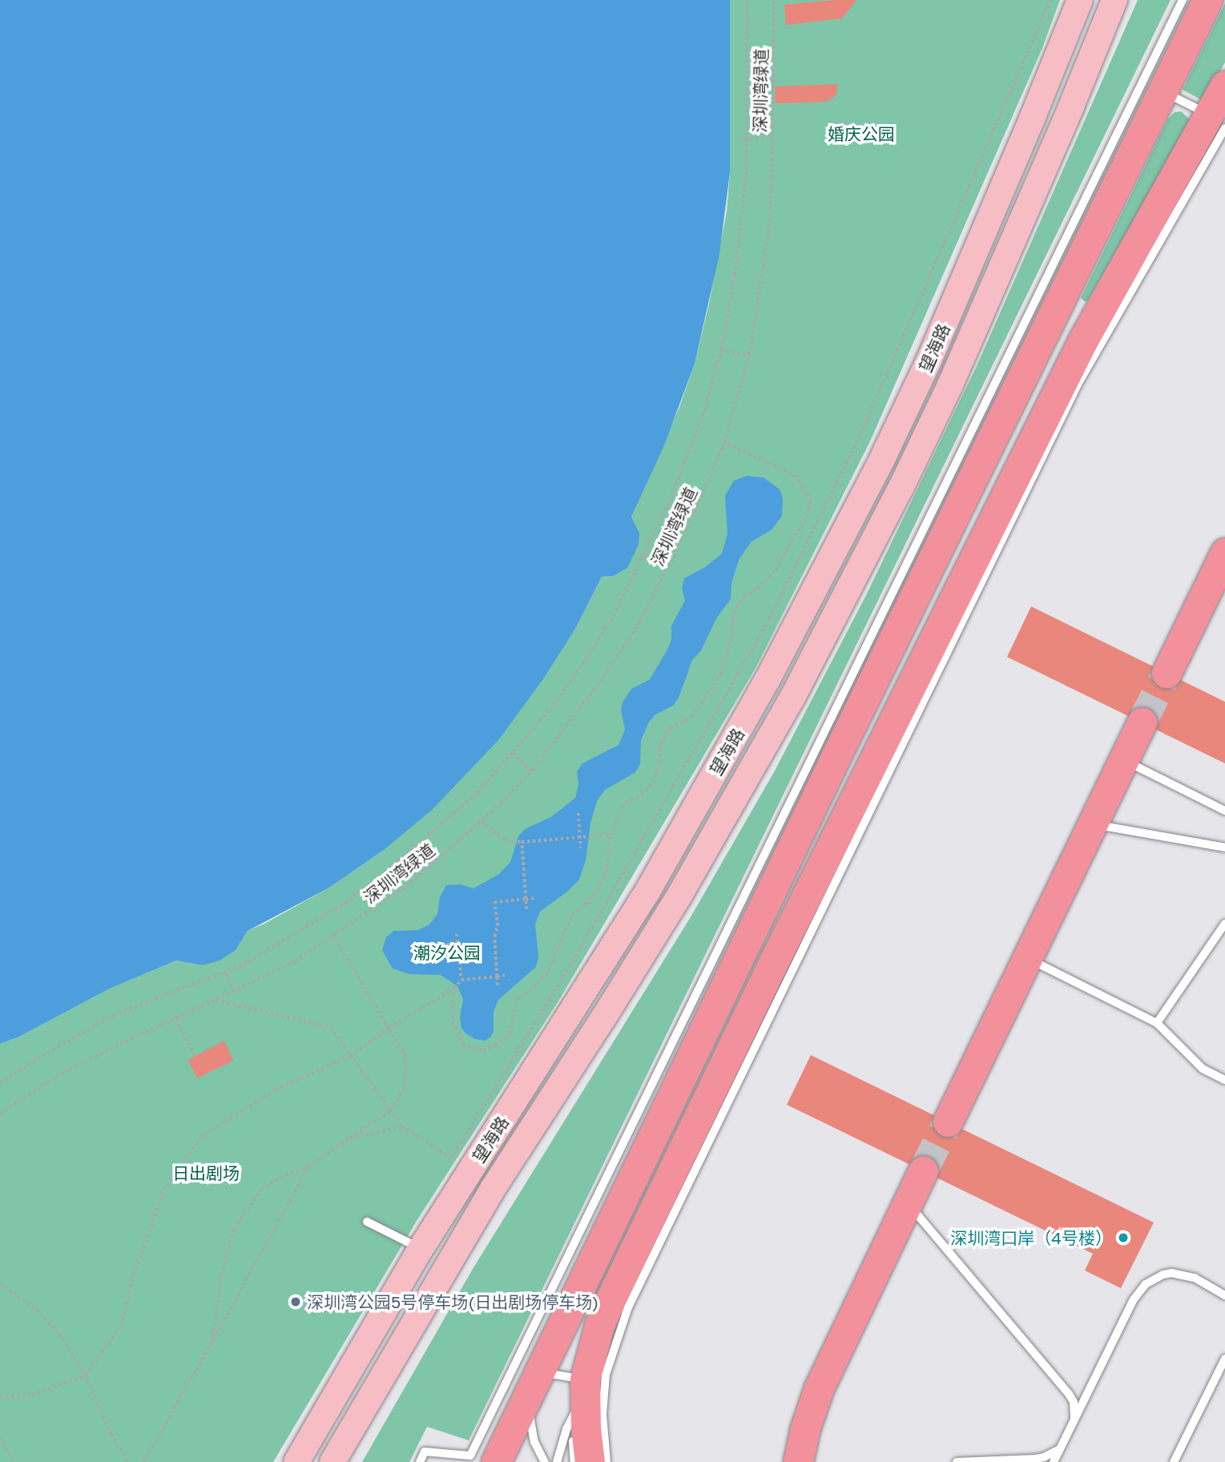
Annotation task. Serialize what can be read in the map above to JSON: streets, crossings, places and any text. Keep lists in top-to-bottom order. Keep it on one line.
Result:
{"streets":{"main road":["望海路"],"path":["深圳湾绿道"]},"parks":["婚庆公园","潮汐公园","日出剧场"],"places":["深圳湾口岸（4号楼）","深圳湾公园5号停车场(日出剧场停车场)"]}
